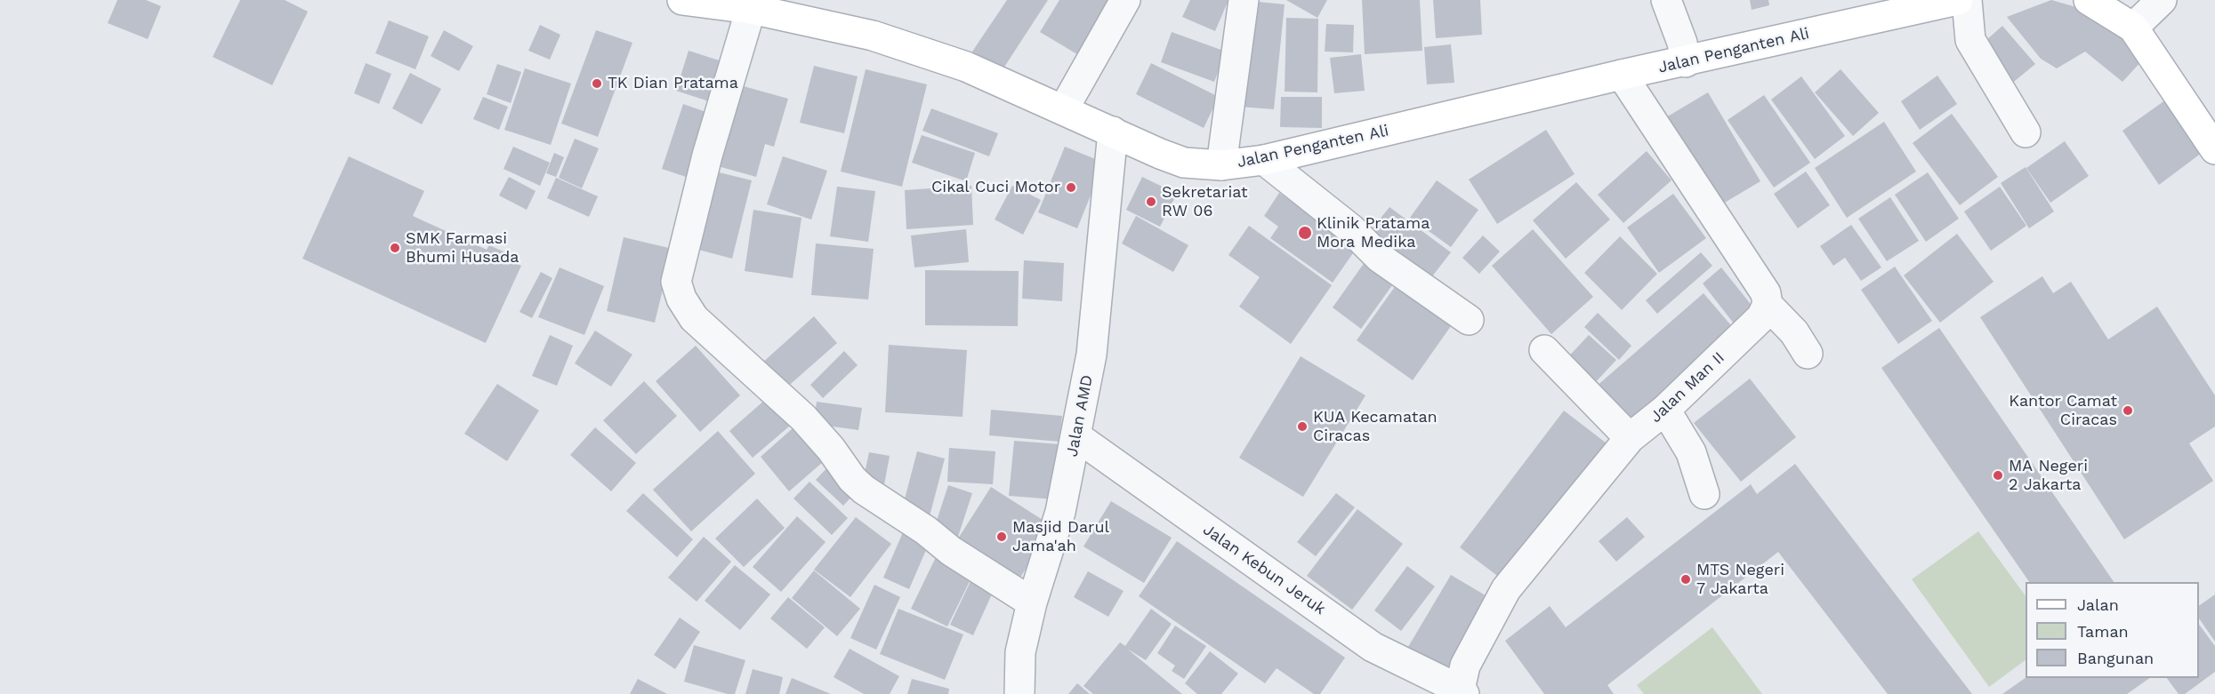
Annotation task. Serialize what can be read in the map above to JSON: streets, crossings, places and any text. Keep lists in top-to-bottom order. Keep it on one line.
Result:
{"streets":{"street":["Jalan Penganten Ali","Jalan Man II","Jalan AMD","Jalan Kebun Jeruk"]},"crossings":[["Jalan Penganten Ali","Jalan AMD"],["Jalan Man II","Jalan Kebun Jeruk"],["Jalan AMD","Jalan Kebun Jeruk"]],"places":["TK Dian Pratama","Cikal Cuci Motor","Sekretariat RW 06","Klinik Pratama Mora Medika","SMK Farmasi Bhumi Husada","Kantor Camat Ciracas","KUA Kecamatan Ciracas","MA Negeri 2 Jakarta","Masjid Darul Jama'ah","MTS Negeri 7 Jakarta"],"legend":["Jalan","Taman","Bangunan"]}
